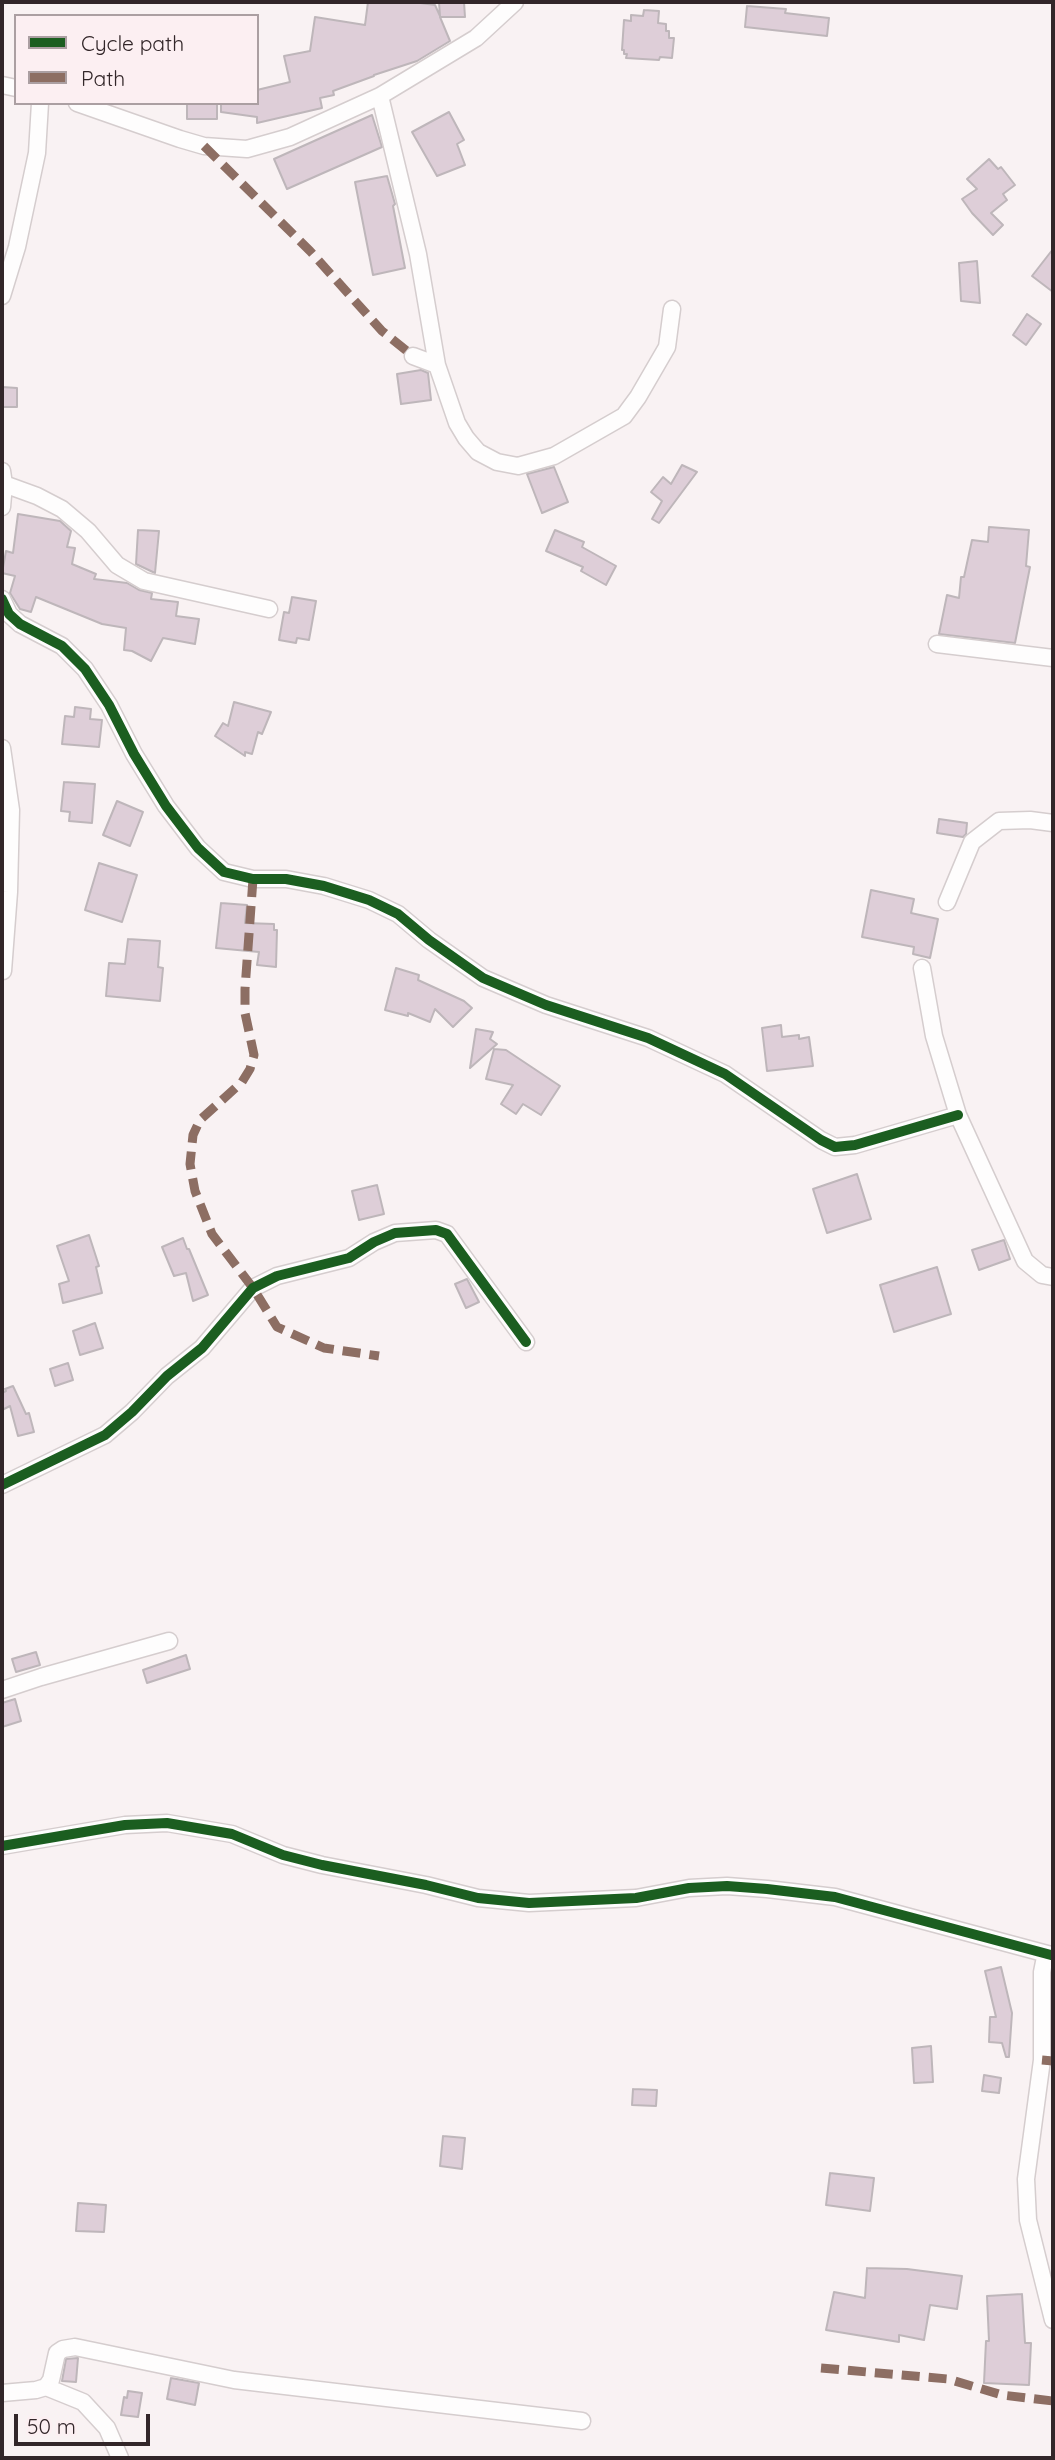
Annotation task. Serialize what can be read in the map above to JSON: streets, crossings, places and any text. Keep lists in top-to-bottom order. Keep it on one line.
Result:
{"legend":["Cycle path","Path"],"scale_bar":"50 m"}
